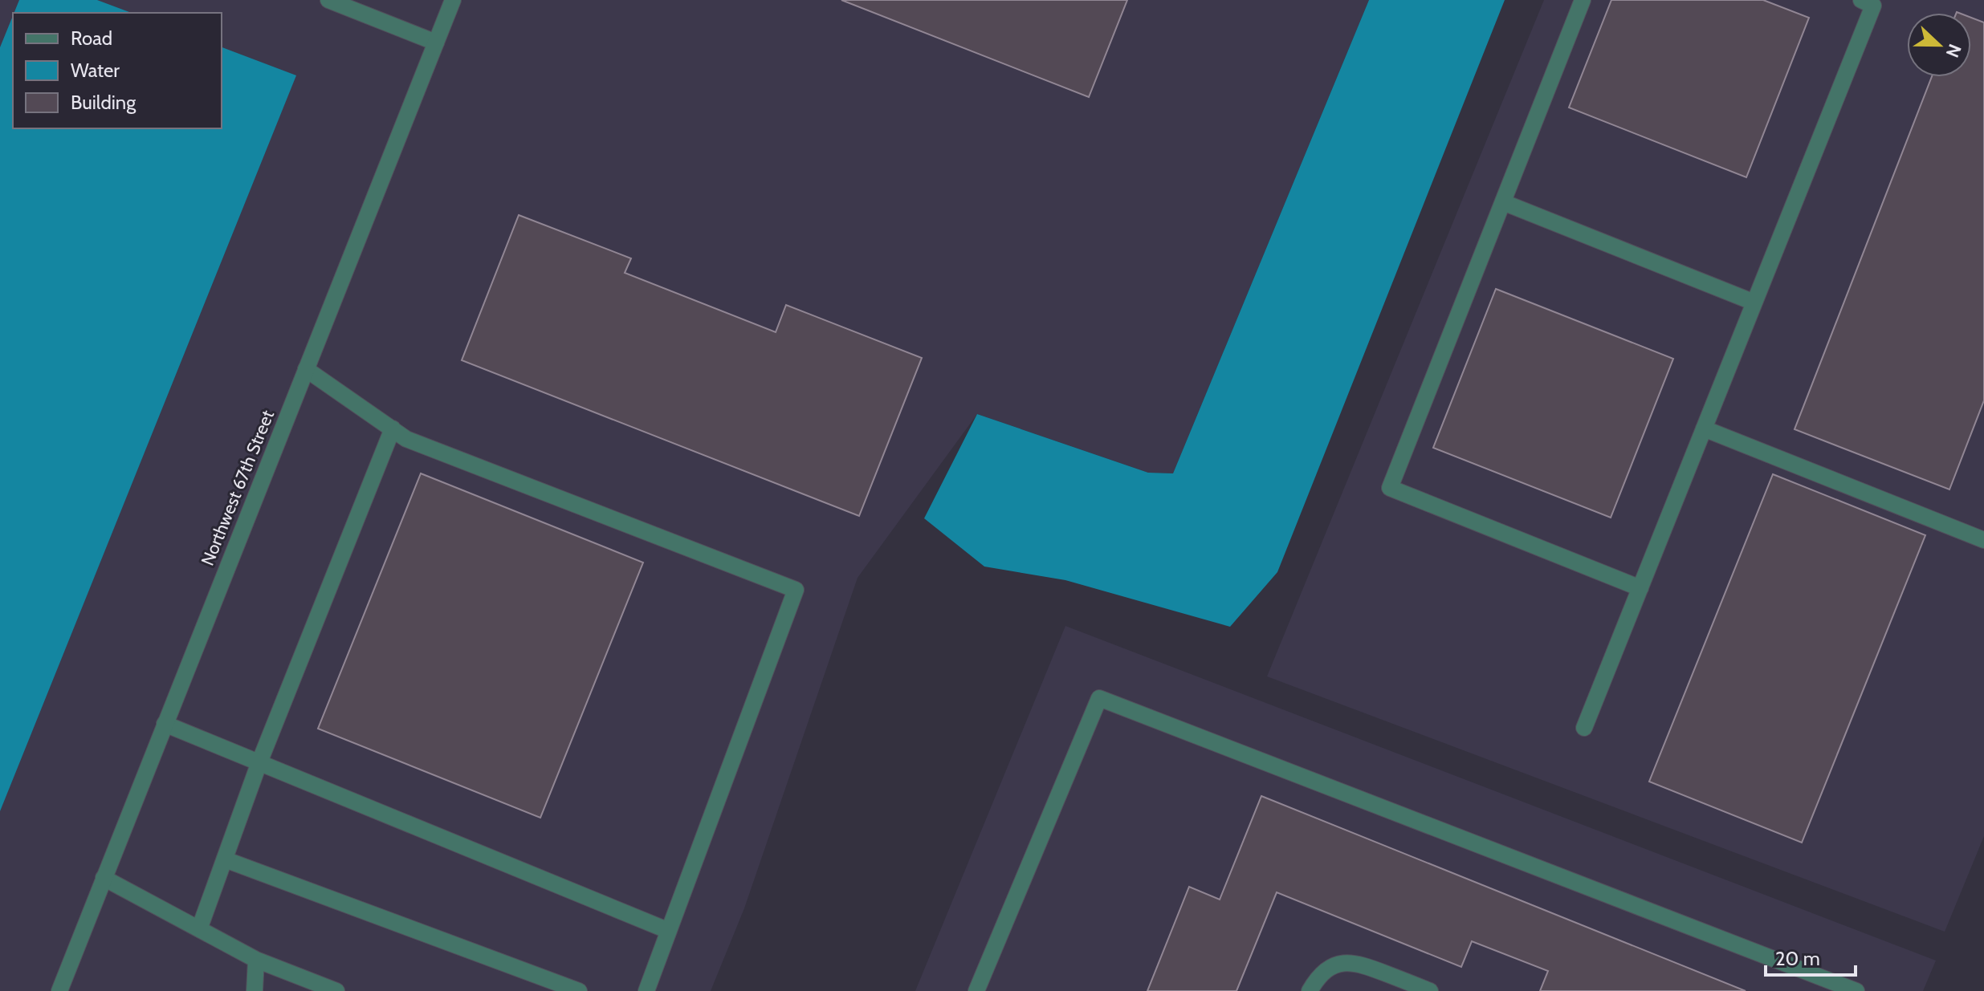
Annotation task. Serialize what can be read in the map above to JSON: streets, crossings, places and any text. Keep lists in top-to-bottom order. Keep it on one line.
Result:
{"streets":{"street":["Northwest 67th Street"]},"legend":["Road","Water","Building"],"scale_bar":"20 m","north":"right"}
